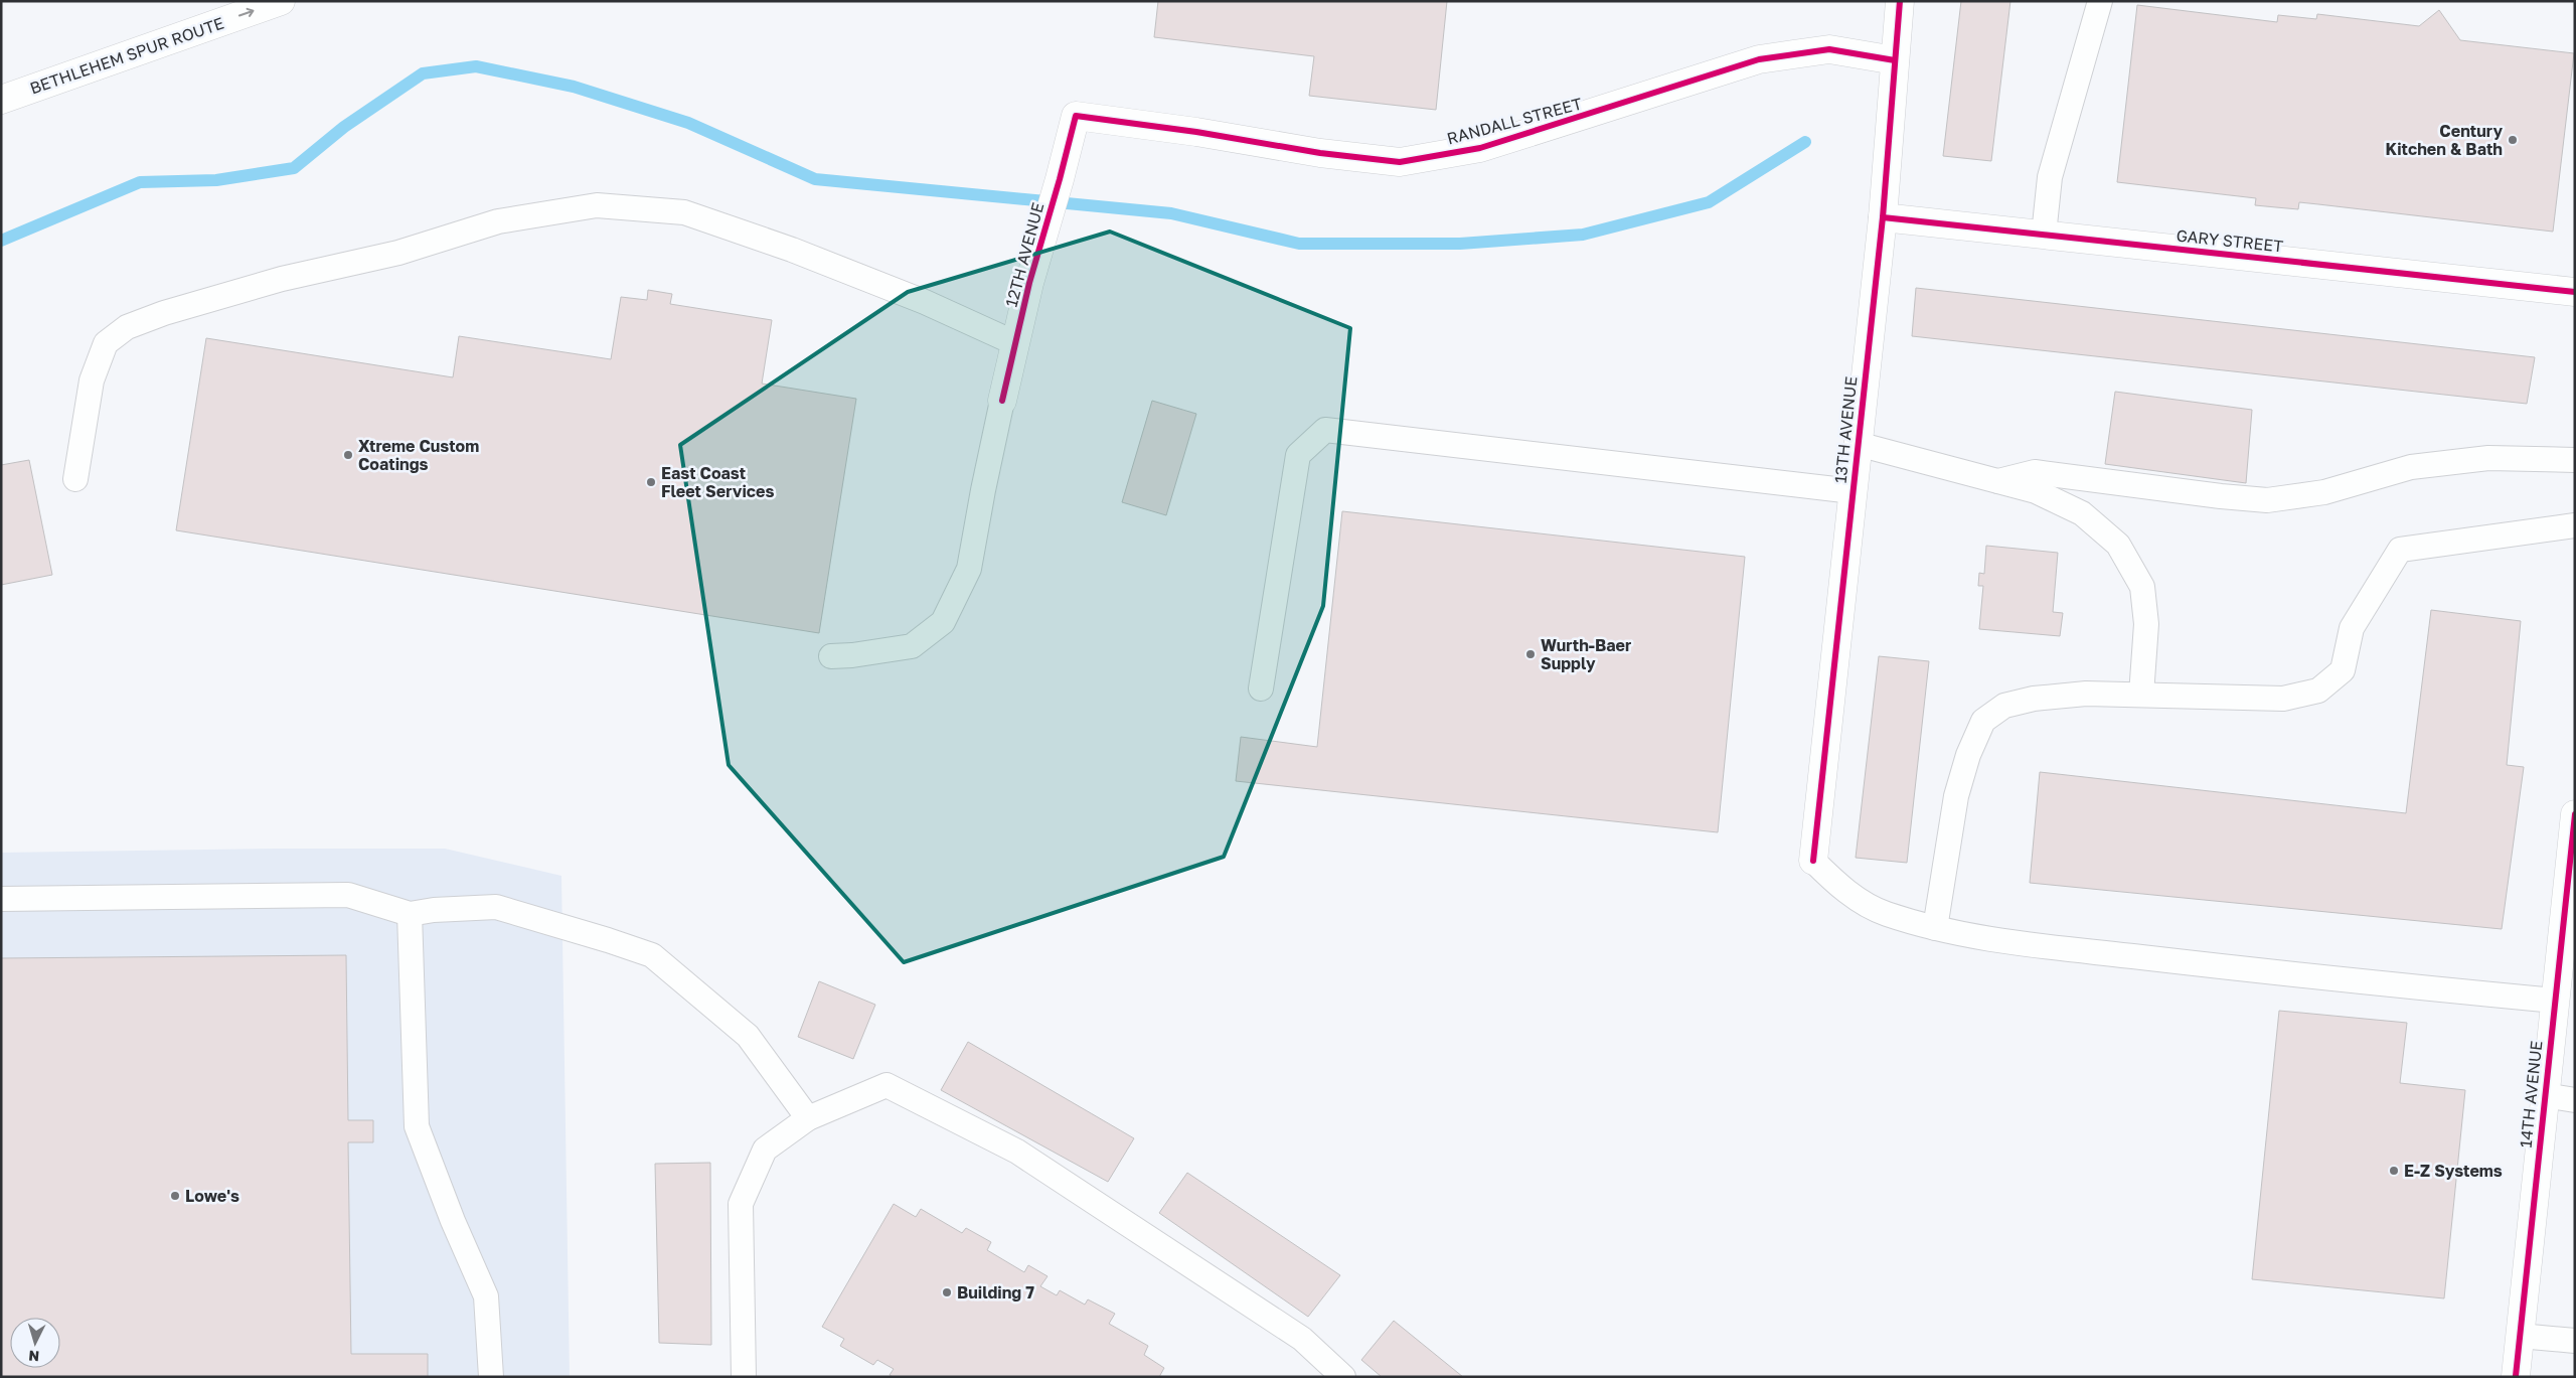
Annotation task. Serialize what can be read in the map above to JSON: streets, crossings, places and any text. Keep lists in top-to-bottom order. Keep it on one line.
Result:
{"streets":{"main road":["BETHLEHEM SPUR ROUTE","RANDALL STREET","GARY STREET","12TH AVENUE","13TH AVENUE","14TH AVENUE"]},"crossings":[["RANDALL STREET","12TH AVENUE"],["RANDALL STREET","13TH AVENUE"],["GARY STREET","13TH AVENUE"]],"one_way":["BETHLEHEM SPUR ROUTE"],"places":["Century Kitchen & Bath","Xtreme Custom Coatings","East Coast Fleet Services","Wurth-Baer Supply","E-Z Systems","Lowe's","Building 7"],"north":"bottom"}
